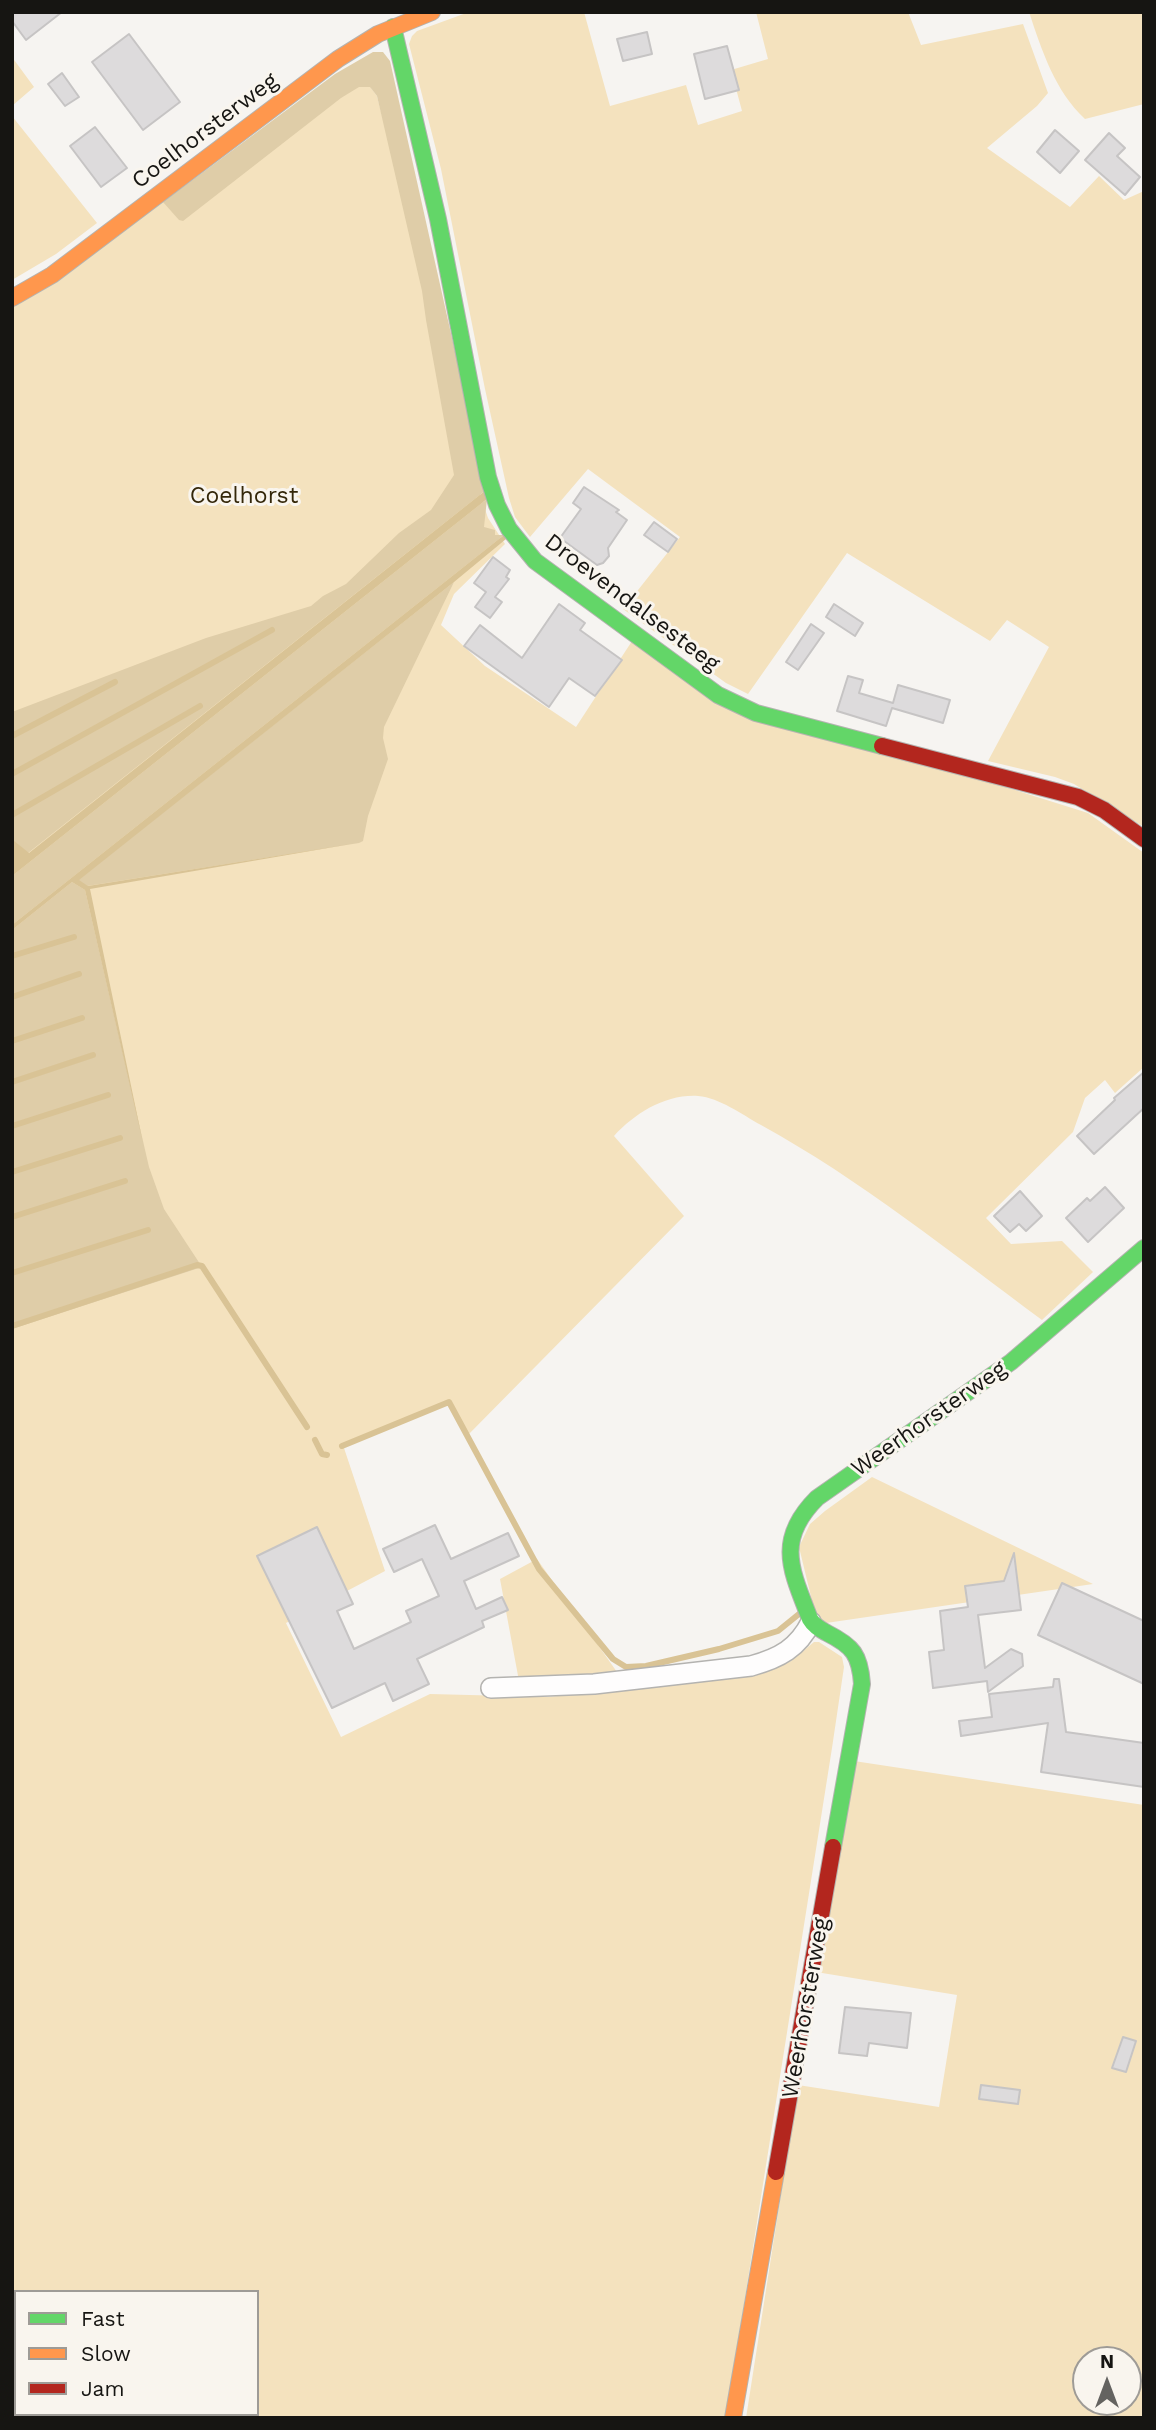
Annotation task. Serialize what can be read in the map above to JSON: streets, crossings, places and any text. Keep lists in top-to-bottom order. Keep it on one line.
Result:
{"streets":{"street":["Coelhorsterweg","Droevendalsesteeg","Weerhorsterweg"]},"crossings":[["Coelhorsterweg","Droevendalsesteeg"]],"parks":["Coelhorst"],"legend":["Fast","Slow","Jam"],"north":"top"}
